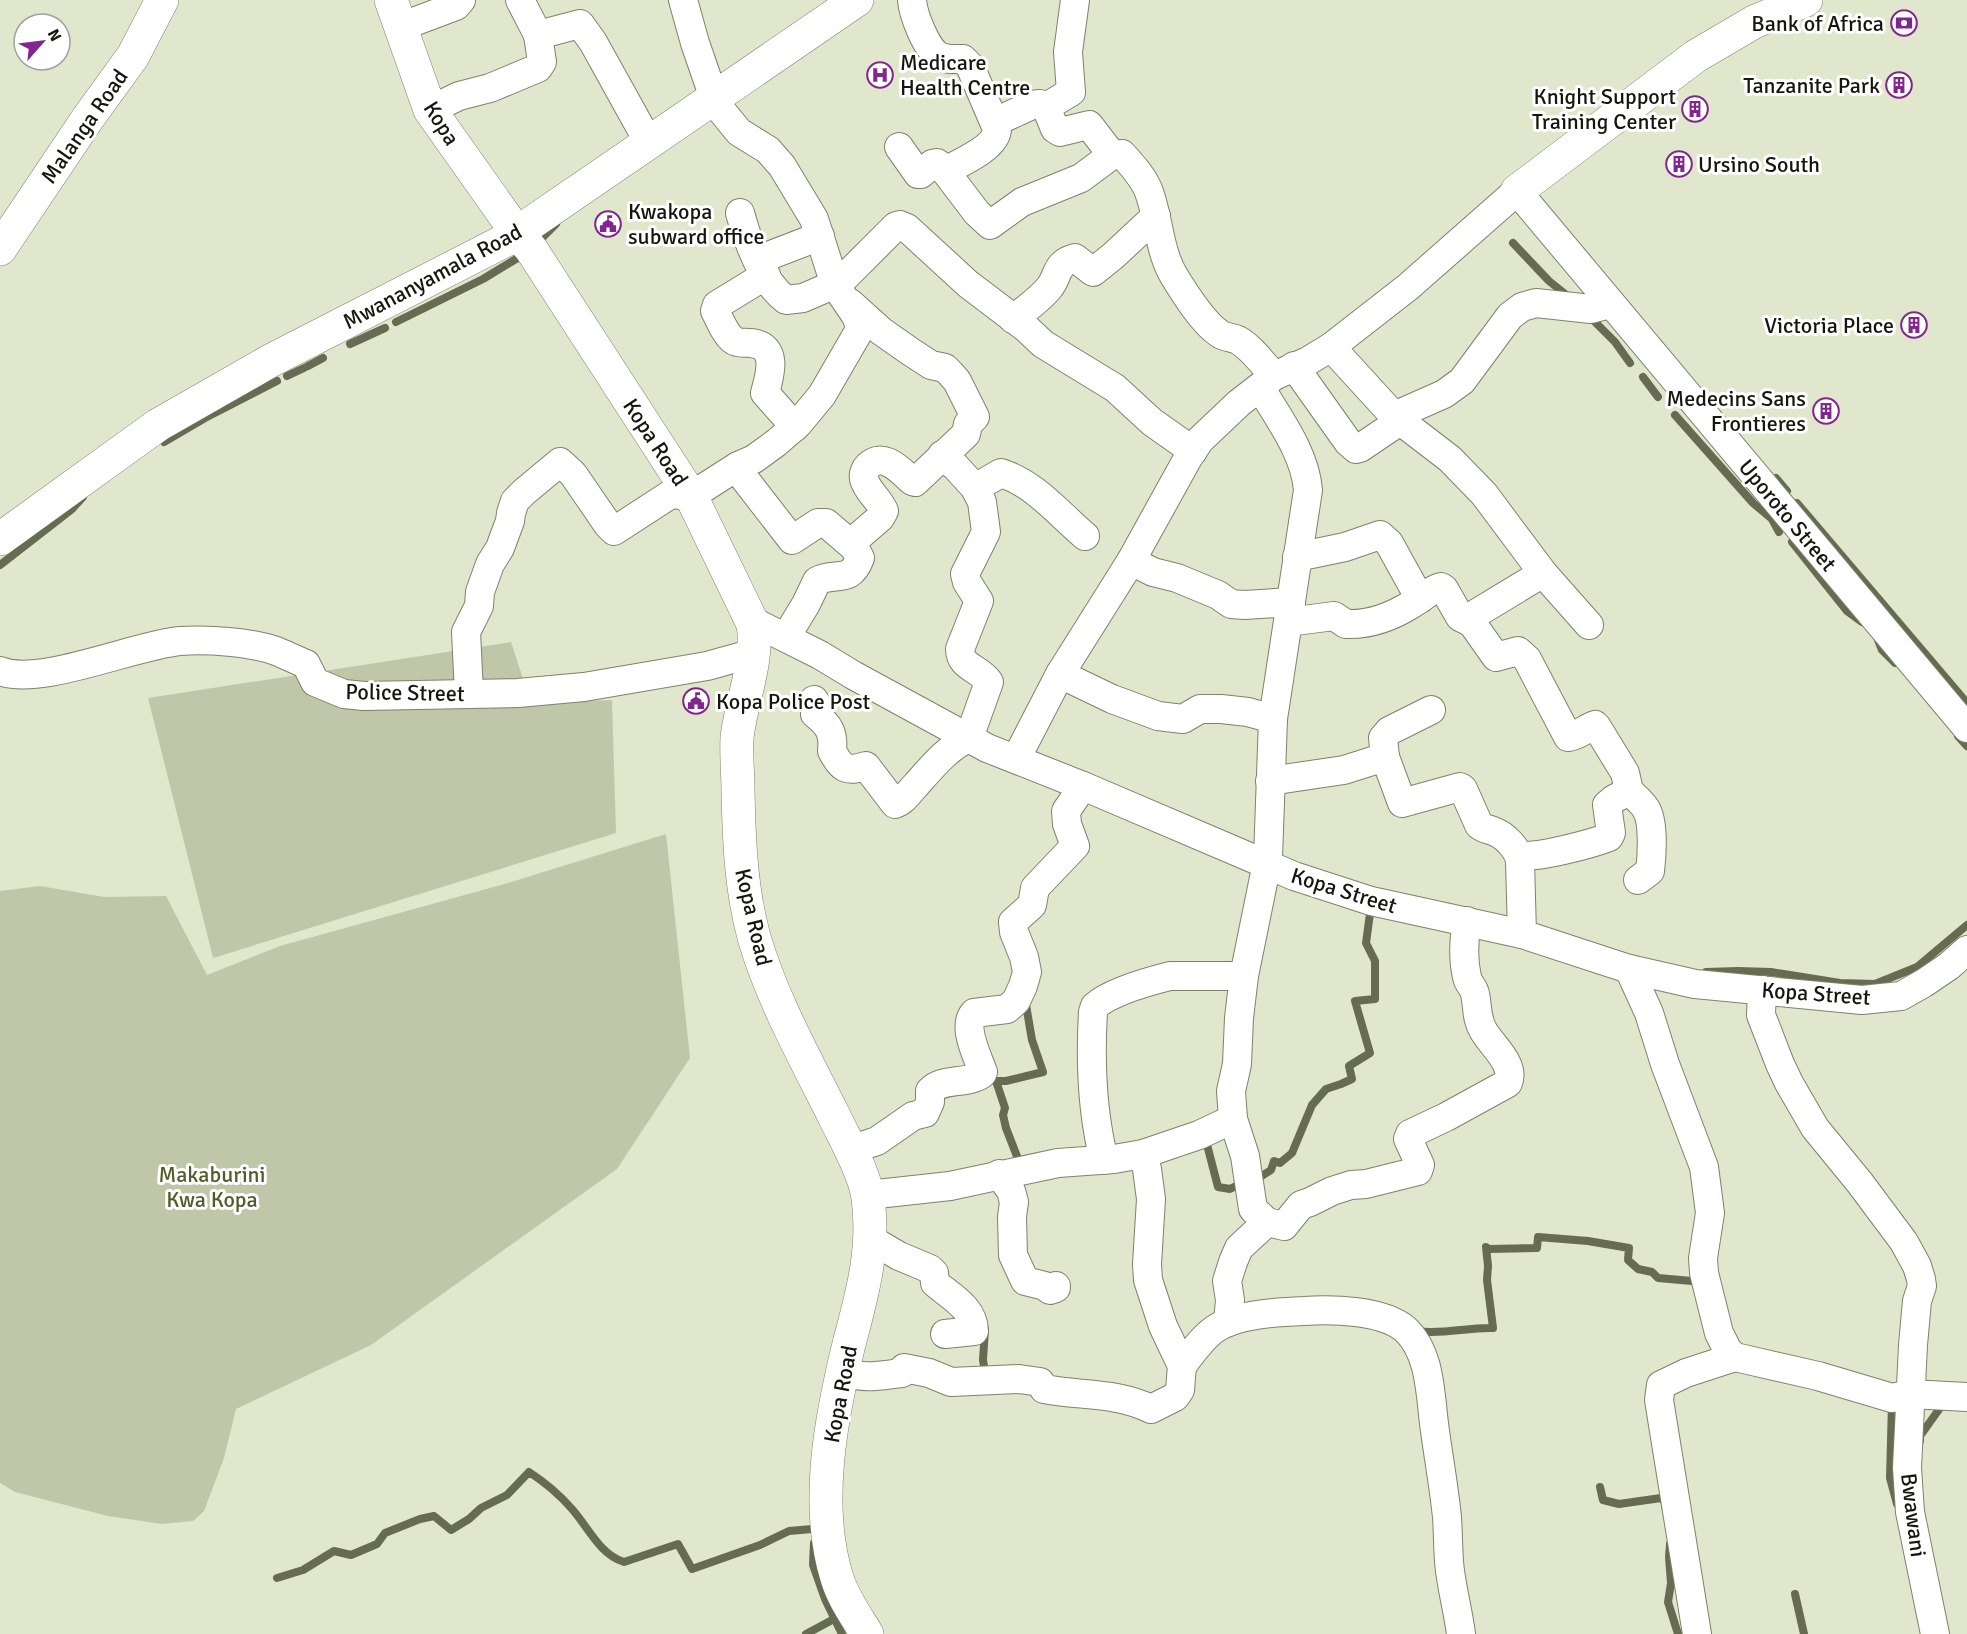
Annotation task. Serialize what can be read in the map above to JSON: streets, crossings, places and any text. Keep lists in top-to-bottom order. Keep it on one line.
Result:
{"streets":{"street":["Kopa","Malanga Road","Mwananyamala Road","Kopa Road","Uporoto Street","Police Street","Kopa Street","Bwawani"]},"crossings":[["Kopa","Mwananyamala Road"],["Kopa","Kopa Road"],["Mwananyamala Road","Kopa Road"],["Kopa Road","Police Street"],["Kopa Road","Kopa Street"],["Kopa Street","Bwawani"]],"parks":["Makaburini Kwa Kopa"],"places":{"bank":["Bank of Africa"],"hospital":["Medicare Health Centre"],"building":["Tanzanite Park","Knight Support Training Center","Ursino South","Victoria Place","Medecins Sans Frontieres"],"public building":["Kwakopa subward office","Kopa Police Post"]},"north":"top right"}
